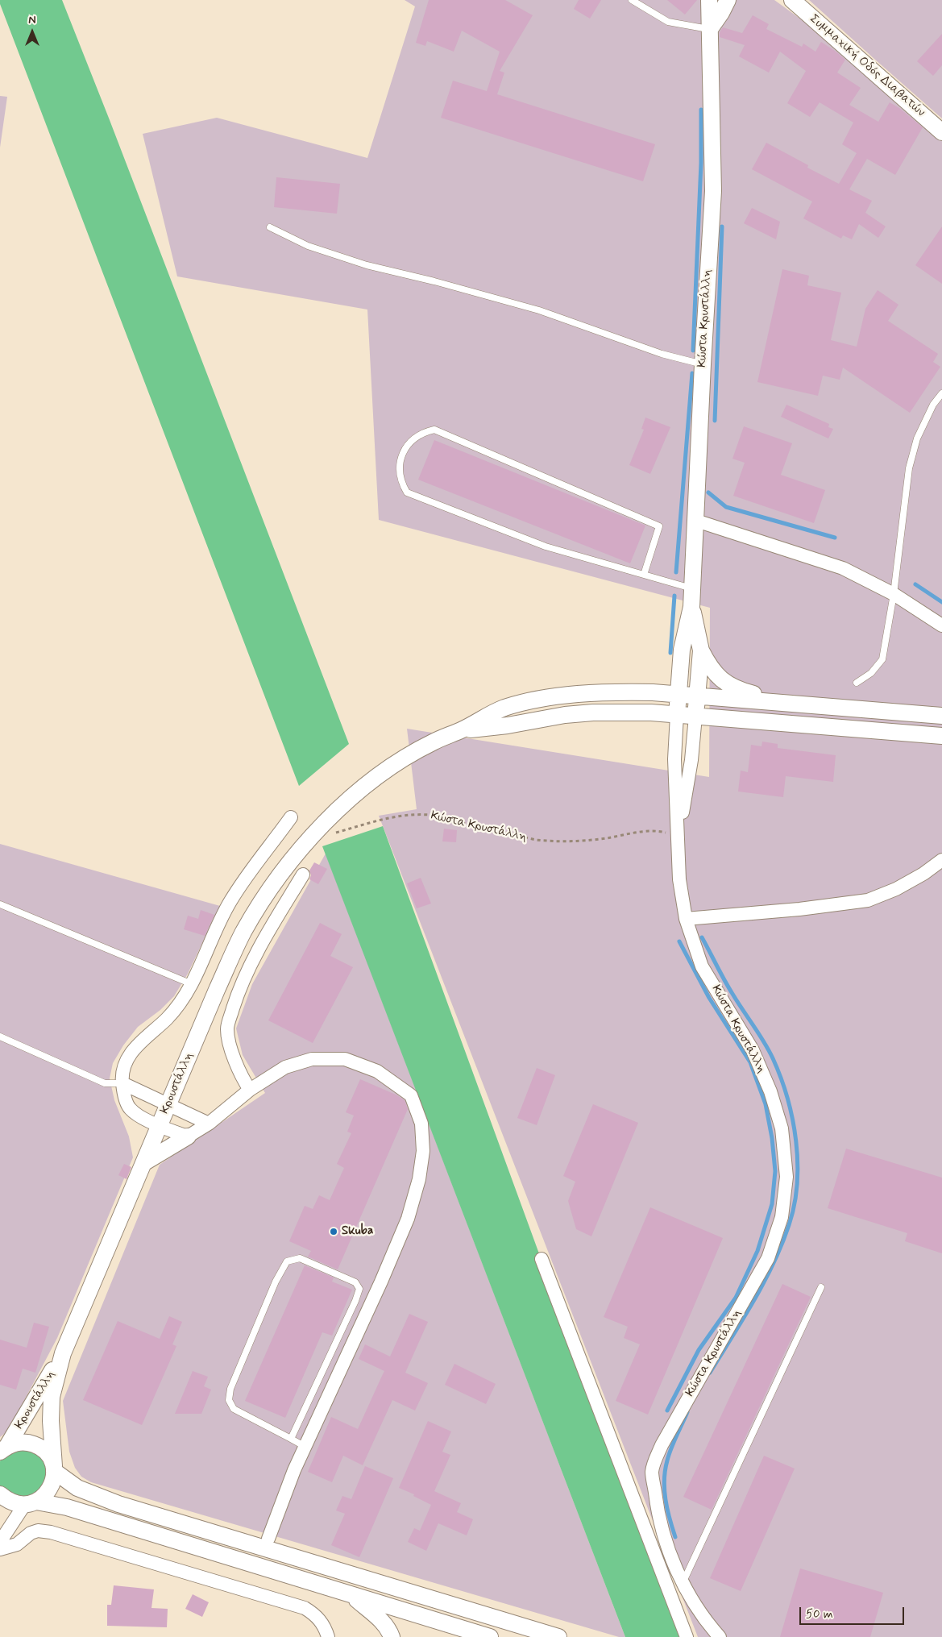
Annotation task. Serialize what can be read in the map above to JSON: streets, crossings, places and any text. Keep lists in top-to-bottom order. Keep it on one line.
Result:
{"streets":{"street":["Συμμαχική Οδός Διαβατών","Κώστα Κρυστάλλη","Κρουστάλλη"]},"places":["Skuba"],"scale_bar":"50 m","north":"top"}
